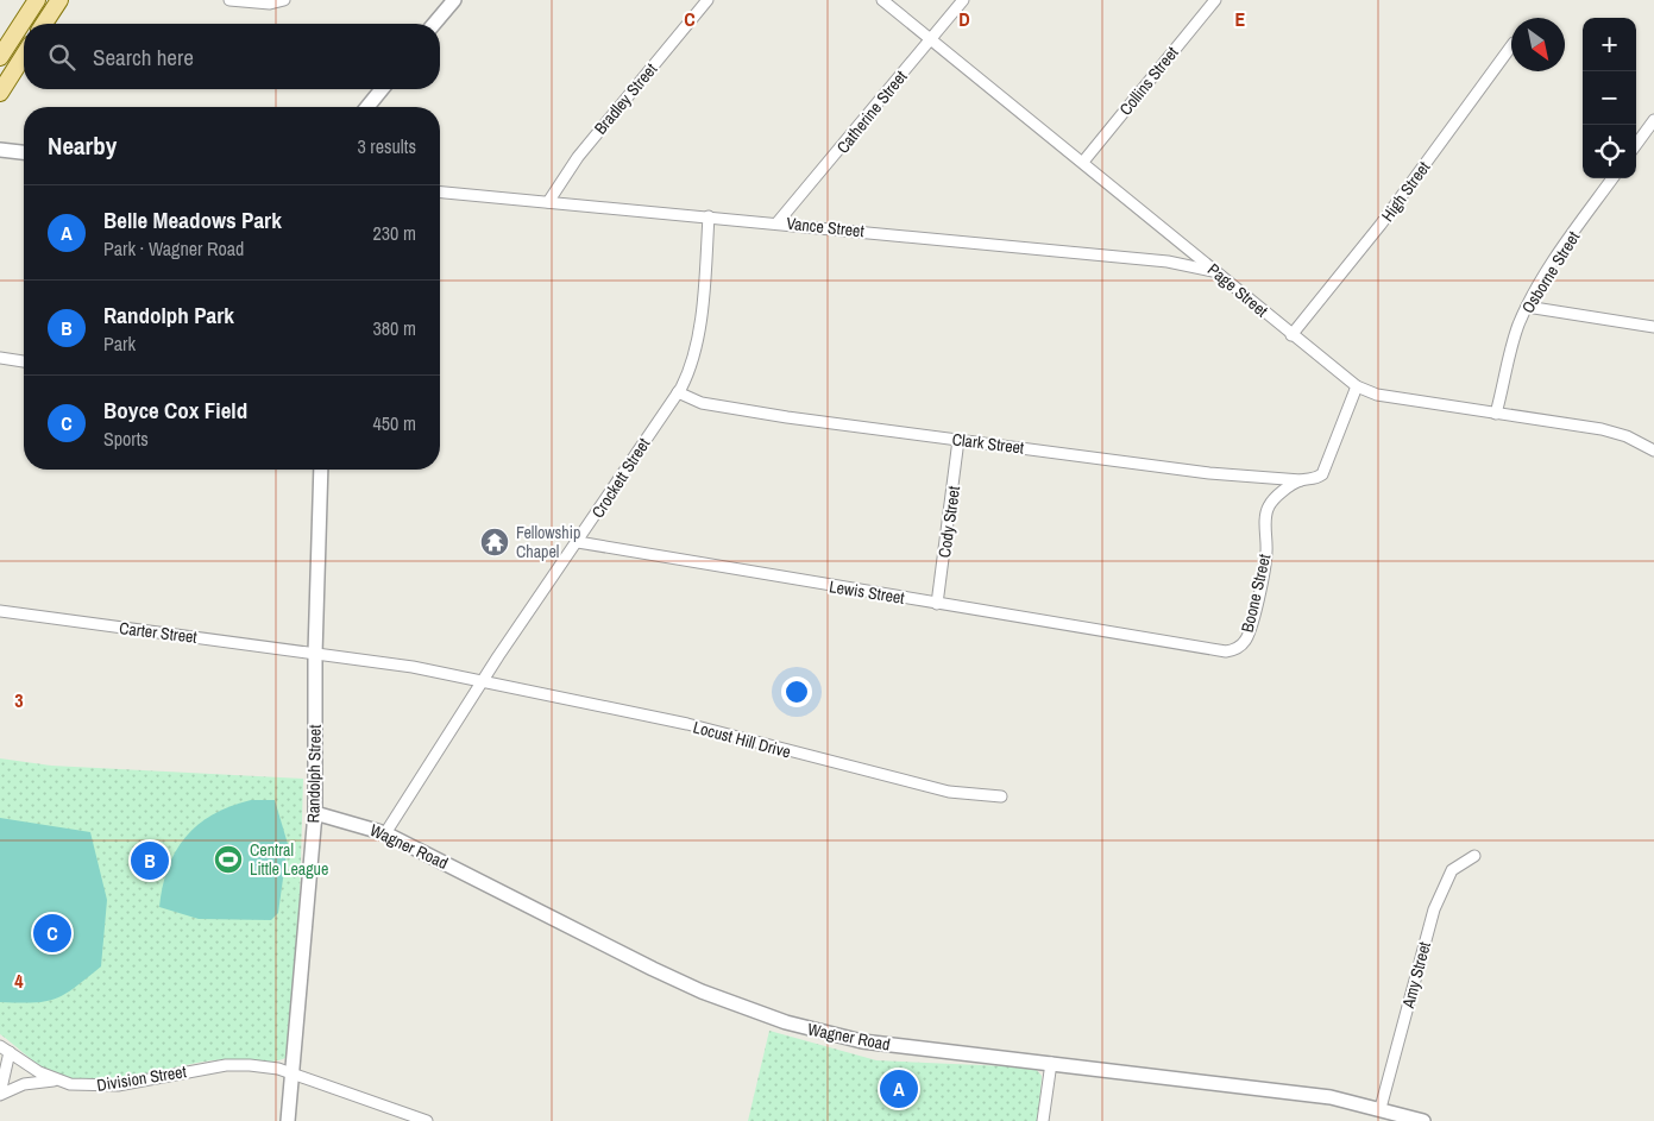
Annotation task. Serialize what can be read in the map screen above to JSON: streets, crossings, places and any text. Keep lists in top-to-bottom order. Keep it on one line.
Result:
{"streets":{"street":["Collins Street","Bradley Street","Catherine Street","High Street","Vance Street","Osborne Street","Page Street","Clark Street","Crockett Street","Cody Street","Lewis Street","Boone Street","Carter Street","Locust Hill Drive","Randolph Street","Wagner Road","Amy Street","Division Street"]},"crossings":[["Collins Street","Page Street"],["Bradley Street","Vance Street"],["Catherine Street","Vance Street"],["Catherine Street","Page Street"],["High Street","Page Street"],["Vance Street","Page Street"],["Vance Street","Crockett Street"],["Osborne Street","Page Street"],["Page Street","Boone Street"],["Clark Street","Crockett Street"],["Clark Street","Cody Street"],["Clark Street","Boone Street"],["Crockett Street","Lewis Street"],["Crockett Street","Carter Street"],["Crockett Street","Locust Hill Drive"],["Crockett Street","Wagner Road"],["Cody Street","Lewis Street"],["Lewis Street","Boone Street"],["Carter Street","Locust Hill Drive"],["Carter Street","Randolph Street"],["Randolph Street","Wagner Road"],["Randolph Street","Division Street"],["Wagner Road","Amy Street"]],"places":{"temple":["Fellowship Chapel"],"sports":["Central Little League"]},"north":"bottom right","page":{"map_buttons":["+","−"],"search":"Search here","heading":["Nearby","3 results"],"list":[{"mark":"A","name":"Belle Meadows Park","note":"Park · Wagner Road","value":"230 m"},{"mark":"B","name":"Randolph Park","note":"Park","value":"380 m"},{"mark":"C","name":"Boyce Cox Field","note":"Sports","value":"450 m"}],"pins":["B","C","A"]},"grid":{"columns":["C","D","E"],"rows":["3","4"]}}
